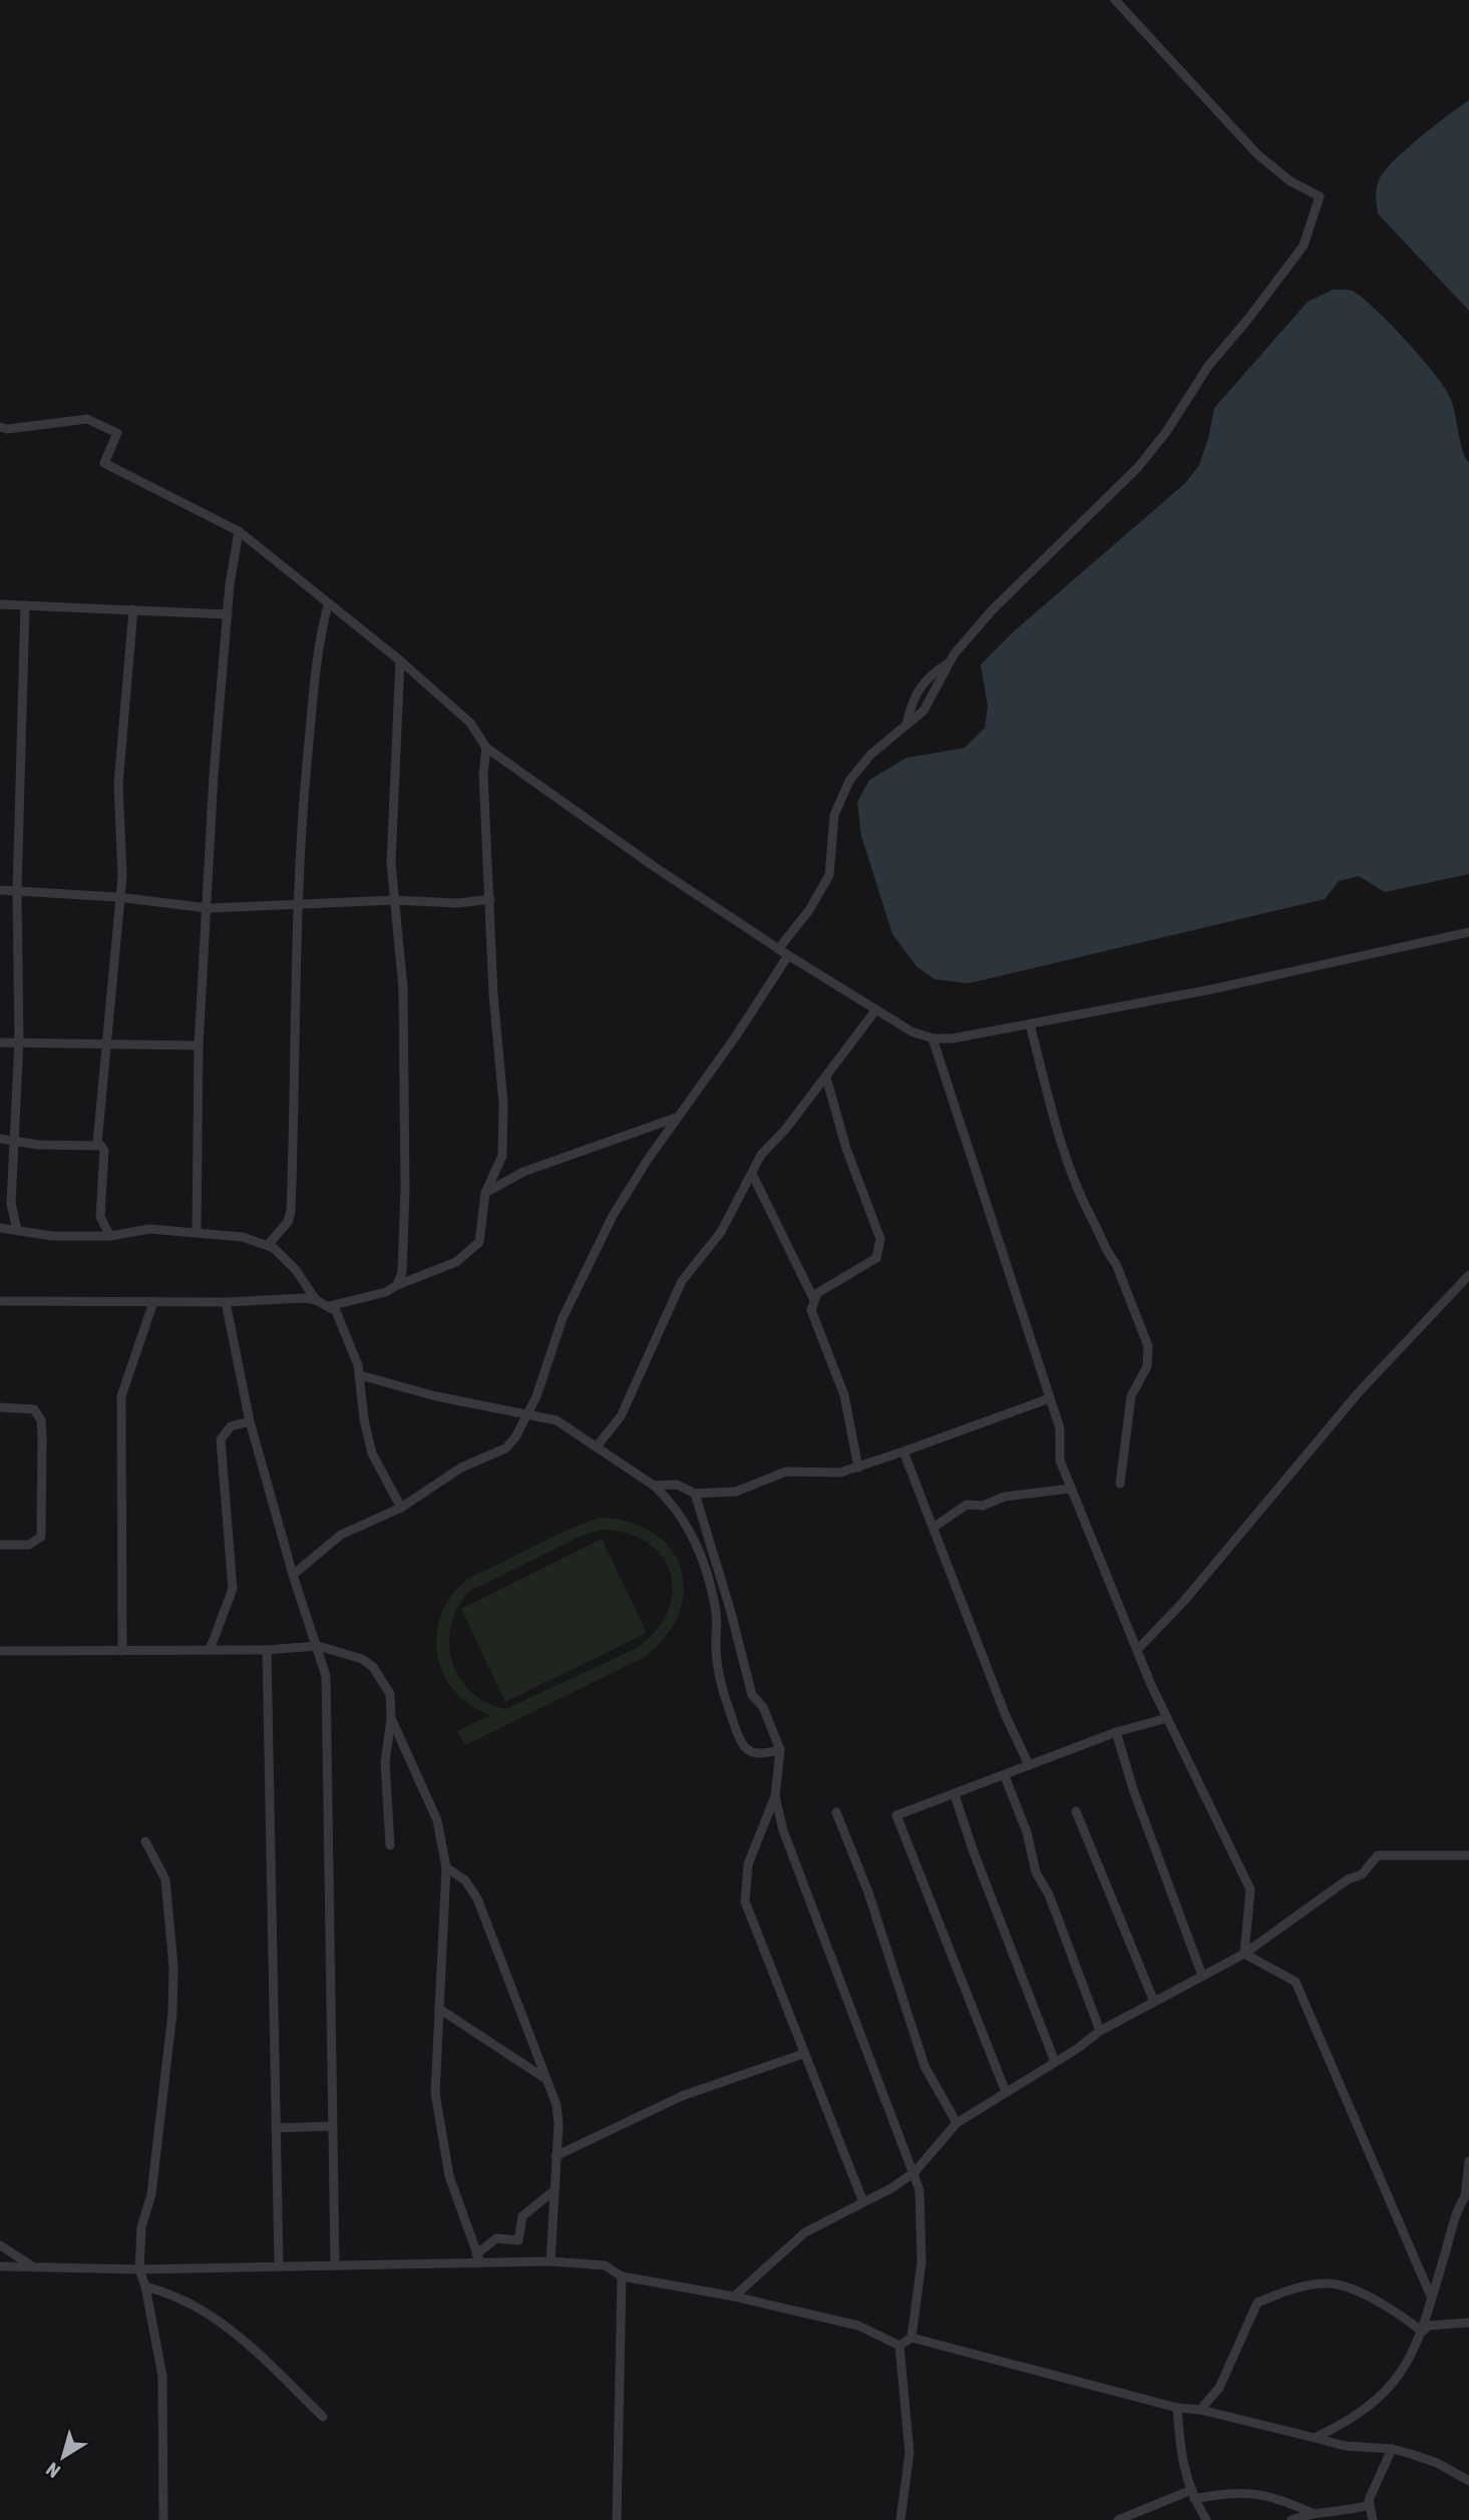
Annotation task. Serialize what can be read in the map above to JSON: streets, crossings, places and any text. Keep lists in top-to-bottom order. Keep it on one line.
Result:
{"north":"bottom left"}
